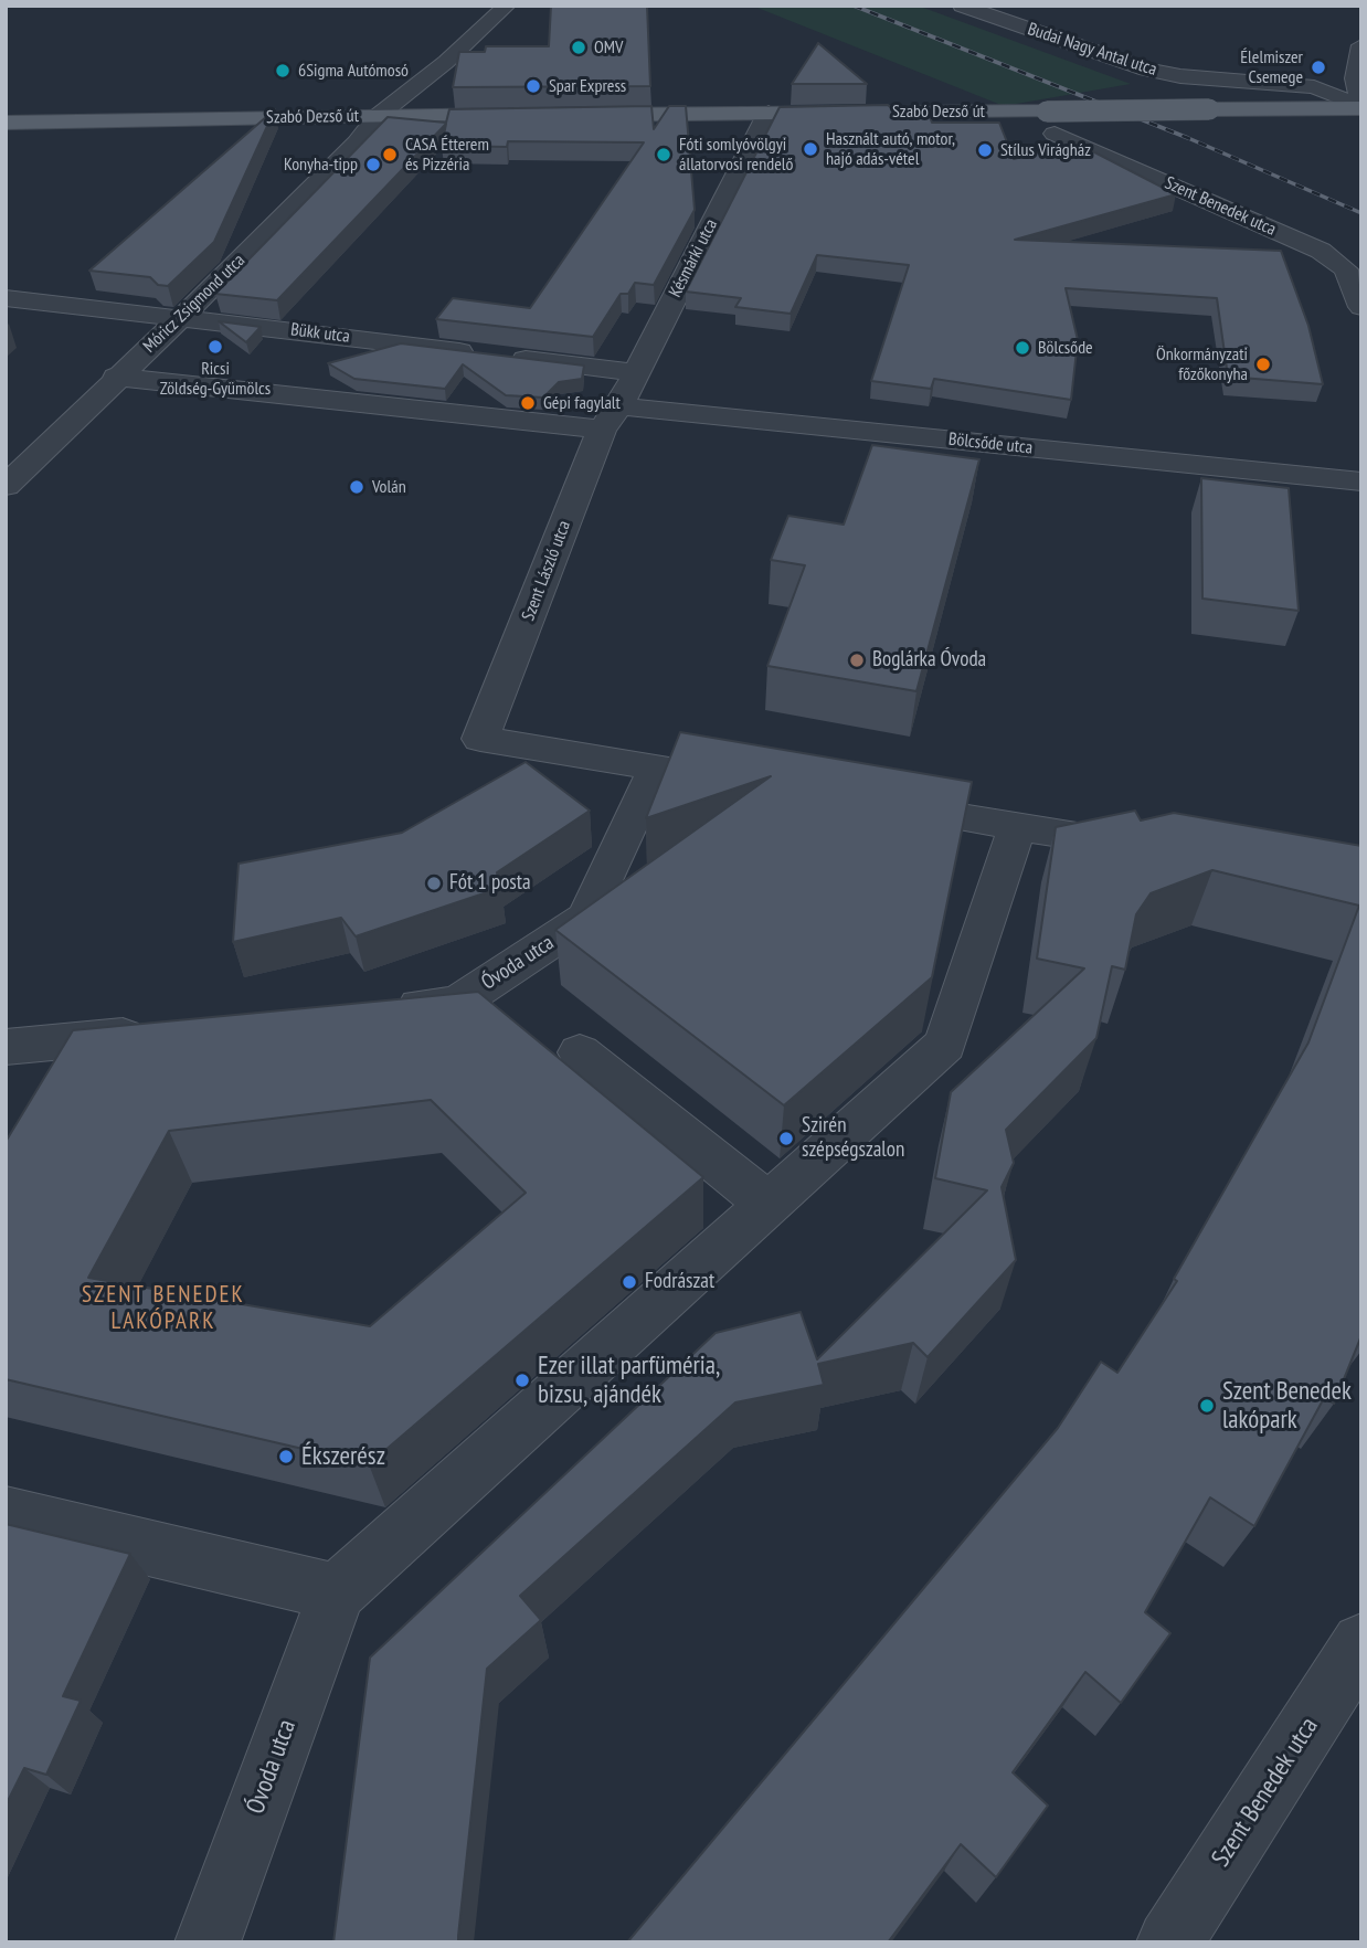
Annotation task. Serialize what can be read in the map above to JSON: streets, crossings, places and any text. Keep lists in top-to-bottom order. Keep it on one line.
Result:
{"streets":{"main road":["Szabó Dezső út"],"street":["Budai Nagy Antal utca","Szent Benedek utca","Késmárki utca","Móricz Zsigmond utca","Bükk utca","Bölcsőde utca","Szent László utca","Óvoda utca"]},"crossings":[["Budai Nagy Antal utca","Szabó Dezső út"],["Szabó Dezső út","Szent Benedek utca"],["Szabó Dezső út","Késmárki utca"],["Szabó Dezső út","Móricz Zsigmond utca"],["Késmárki utca","Bükk utca"],["Késmárki utca","Bölcsőde utca"],["Késmárki utca","Szent László utca"],["Móricz Zsigmond utca","Bükk utca"],["Bölcsőde utca","Szent László utca"],["Szent László utca","Óvoda utca"]],"districts":["SZENT BENEDEK LAKÓPARK"],"places":["OMV","Élelmiszer Csemege","6Sigma Autómosó","Spar Express","Használt autó, motor, hajó adás-vétel","Stílus Virágház","CASA Étterem és Pizzéria","Fóti somlyóvölgyi állatorvosi rendelő","Konyha-tipp","Ricsi Zöldség-Gyümölcs","Bölcsőde","Önkormányzati főzőkonyha","Gépi fagylalt","Volán","Boglárka Óvoda","Fót 1 posta","Szirén szépségszalon","Fodrászat","Ezer illat parfüméria, bizsu, ajándék","Szent Benedek lakópark","Ékszerész"]}
